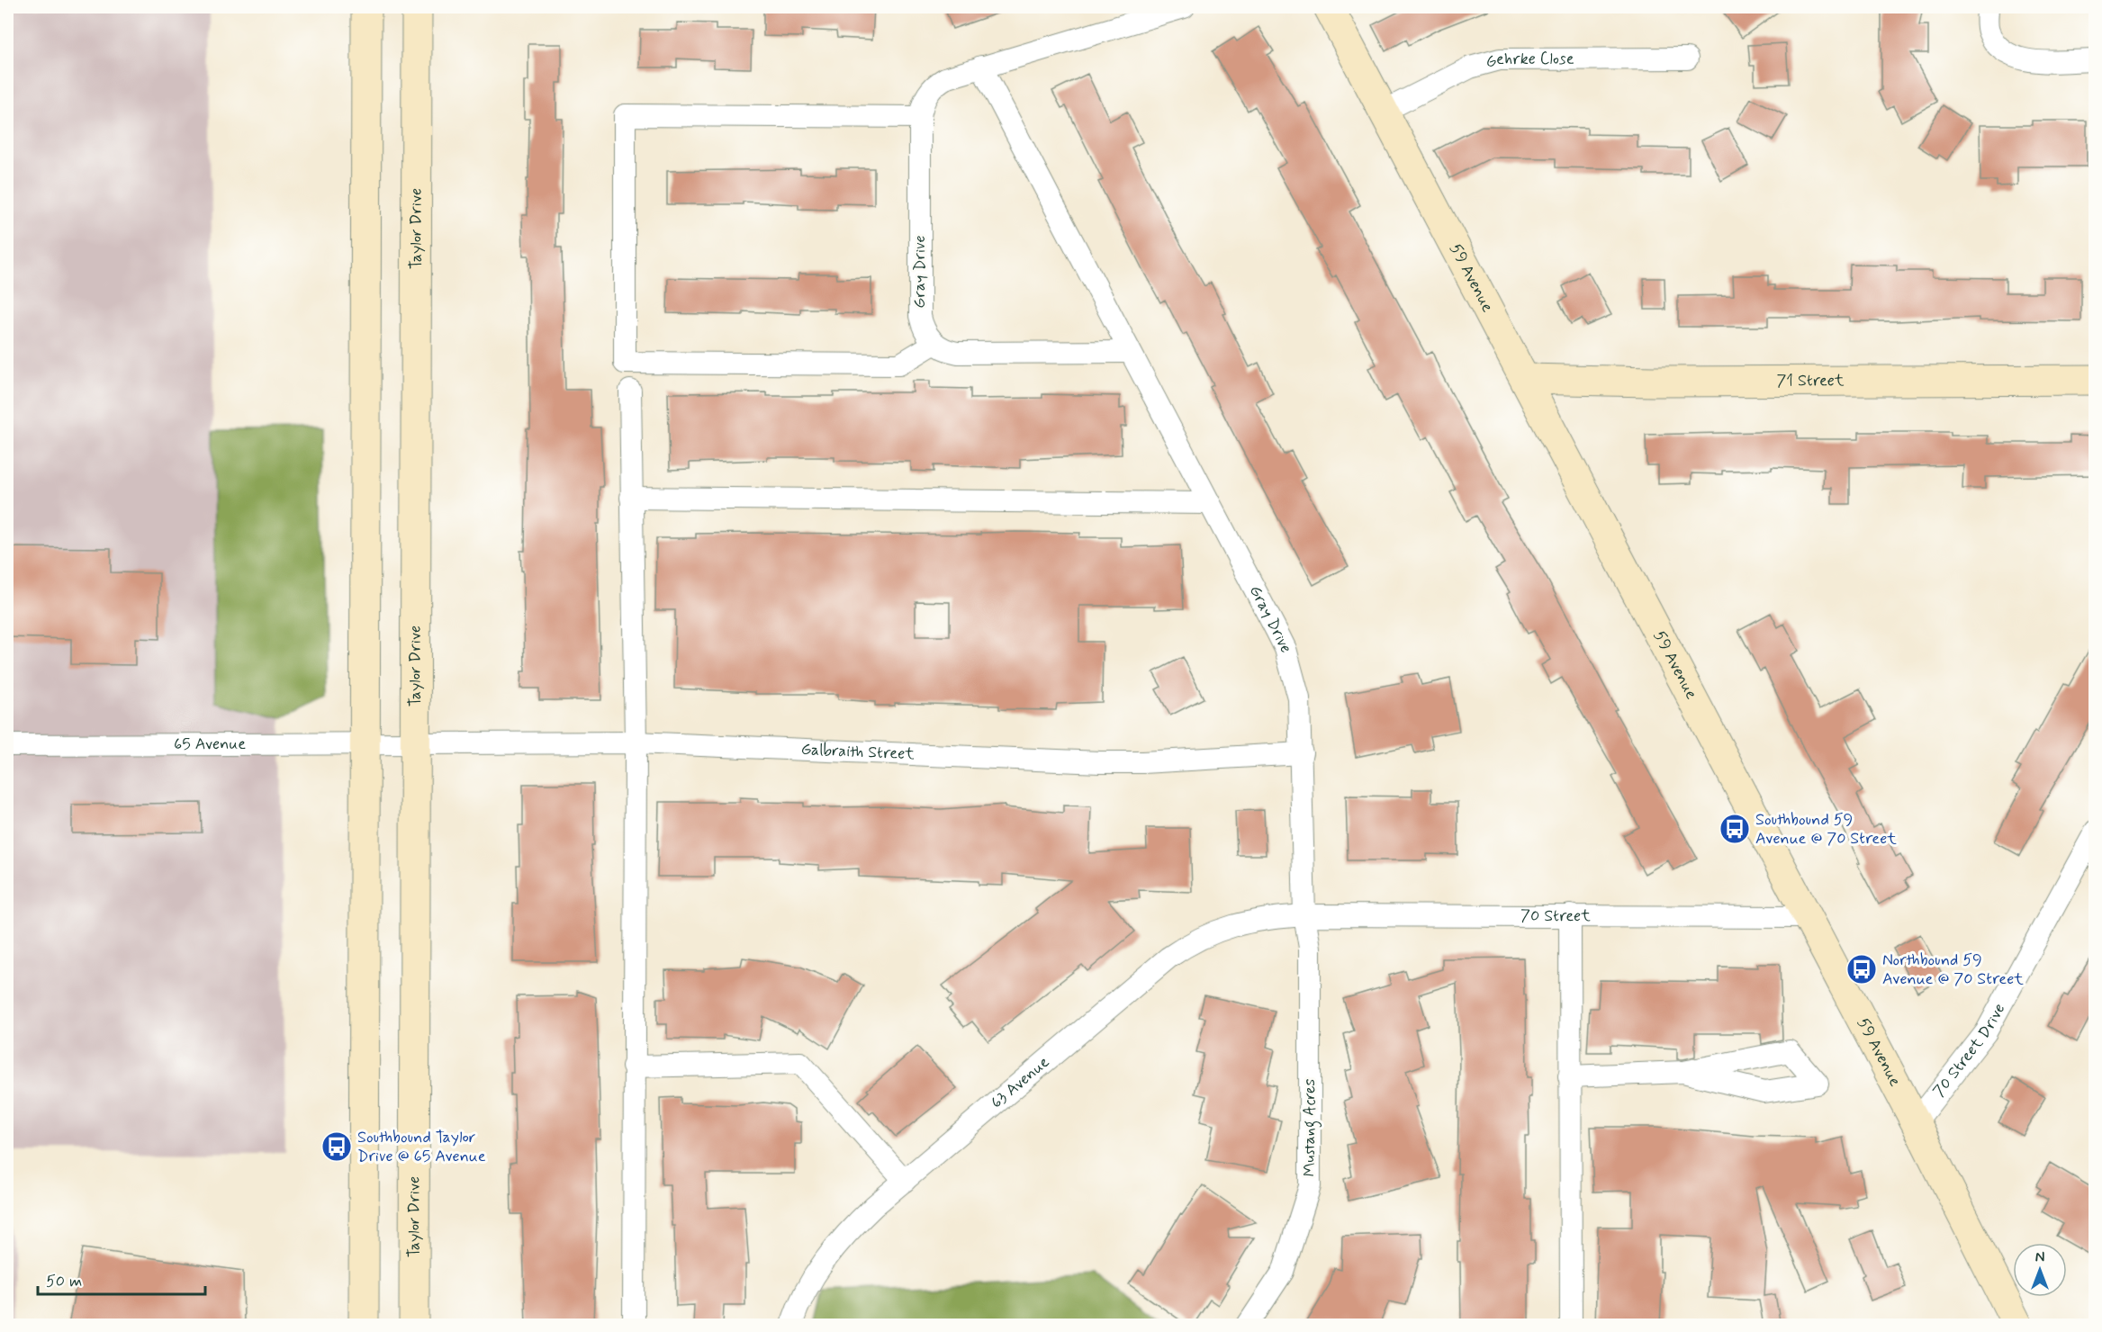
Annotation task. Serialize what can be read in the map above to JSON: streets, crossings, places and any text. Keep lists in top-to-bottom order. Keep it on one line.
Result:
{"streets":{"main road":["Taylor Drive","59 Avenue","71 Street"],"street":["Gehrke Close","Gray Drive","65 Avenue","Galbraith Street","70 Street","70 Street Drive","63 Avenue","Mustang Acres"]},"crossings":[["Gehrke Close","59 Avenue"],["Taylor Drive","65 Avenue"],["Taylor Drive","Galbraith Street"],["Gray Drive","Galbraith Street"],["Gray Drive","70 Street"],["Gray Drive","63 Avenue"],["Gray Drive","Mustang Acres"],["59 Avenue","71 Street"],["59 Avenue","70 Street"],["59 Avenue","70 Street Drive"],["65 Avenue","Galbraith Street"],["70 Street","63 Avenue"],["70 Street","Mustang Acres"],["63 Avenue","Mustang Acres"]],"places":{"bus stop":["Southbound 59 Avenue @ 70 Street","Northbound 59 Avenue @ 70 Street","Southbound Taylor Drive @ 65 Avenue"]},"scale_bar":"50 m","north":"top"}
